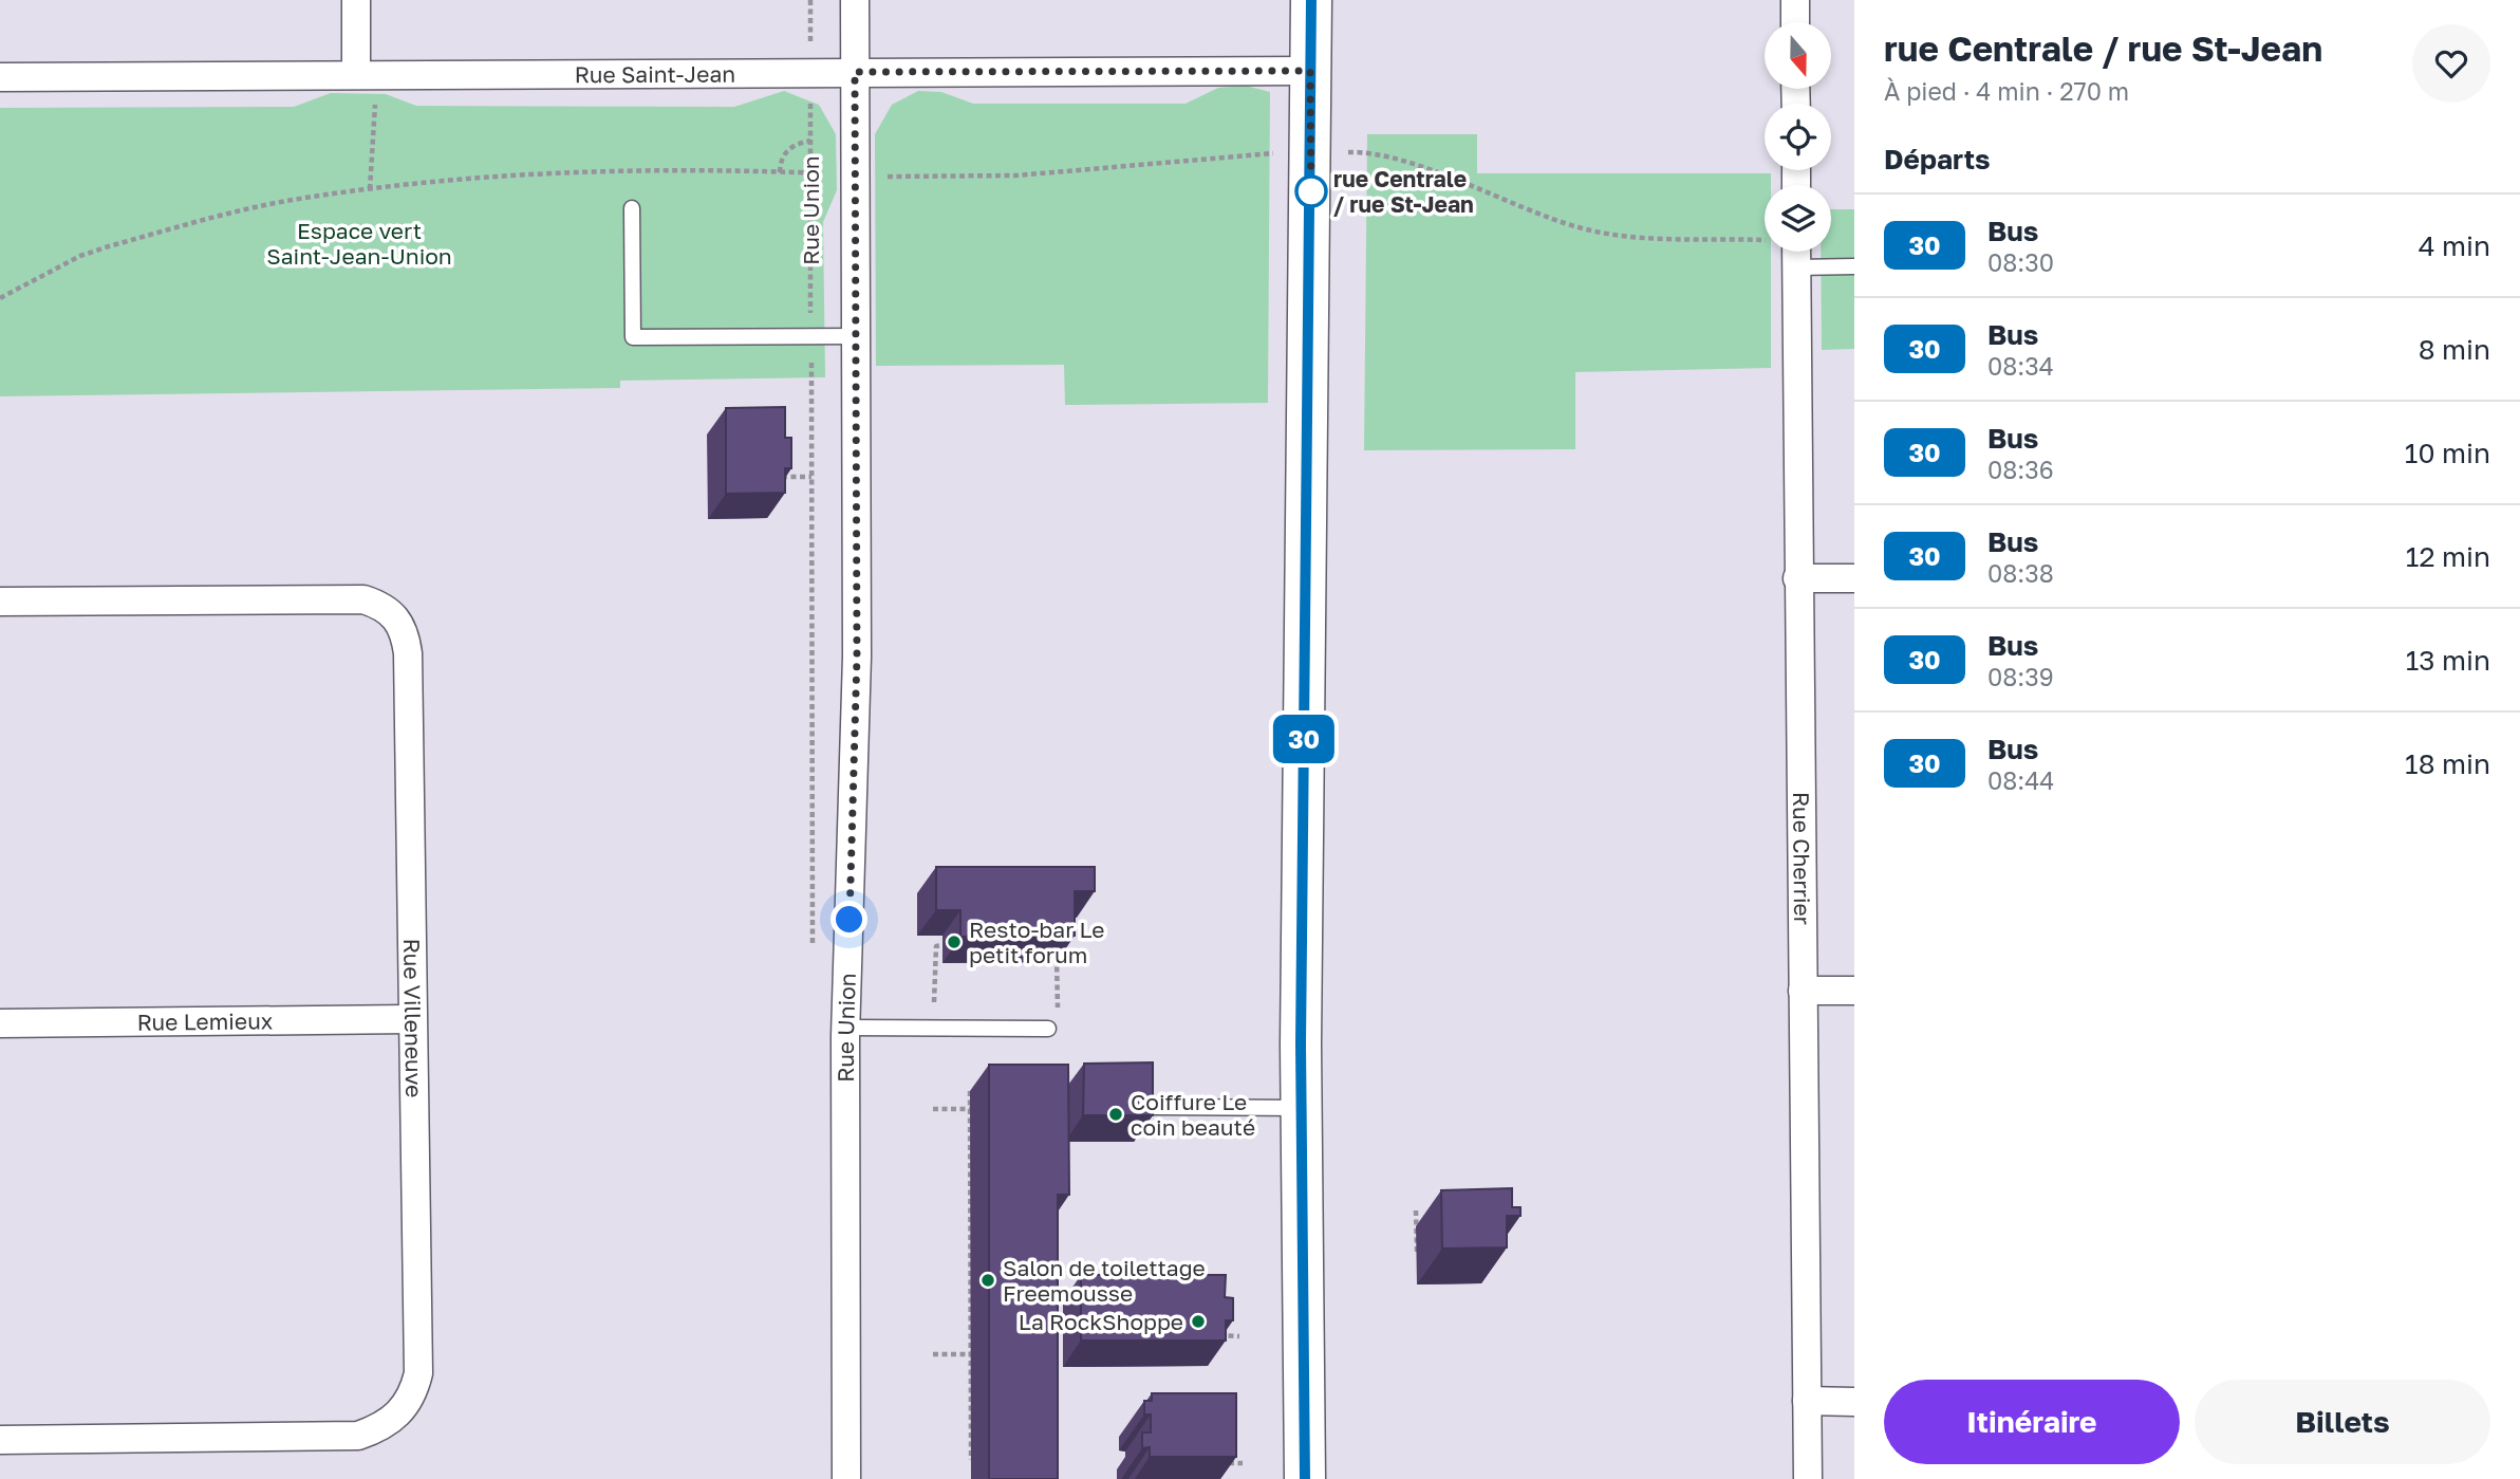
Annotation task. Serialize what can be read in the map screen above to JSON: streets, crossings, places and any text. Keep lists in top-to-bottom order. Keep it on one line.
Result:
{"streets":{"street":["Rue Saint-Jean","Rue Union","Rue Cherrier","Rue Villeneuve","Rue Lemieux"]},"crossings":[["Rue Saint-Jean","Rue Union"],["Rue Villeneuve","Rue Lemieux"]],"parks":["Espace vert Saint-Jean-Union"],"places":["rue Centrale / rue St-Jean","Resto-bar Le petit forum","Coiffure Le coin beauté","Salon de toilettage Freemousse","La RockShoppe"],"lines":["bus line 30"],"north":"bottom","page":{"on_map":"30","heading":[["rue Centrale / rue St-Jean","À pied · 4 min · 270 m"],"Départs"],"list":[{"mark":"30","name":"Bus","note":"08:30","value":"4 min"},{"mark":"30","name":"Bus","note":"08:34","value":"8 min"},{"mark":"30","name":"Bus","note":"08:36","value":"10 min"},{"mark":"30","name":"Bus","note":"08:38","value":"12 min"},{"mark":"30","name":"Bus","note":"08:39","value":"13 min"},{"mark":"30","name":"Bus","note":"08:44","value":"18 min"}],"buttons":["Itinéraire","Billets"]}}
